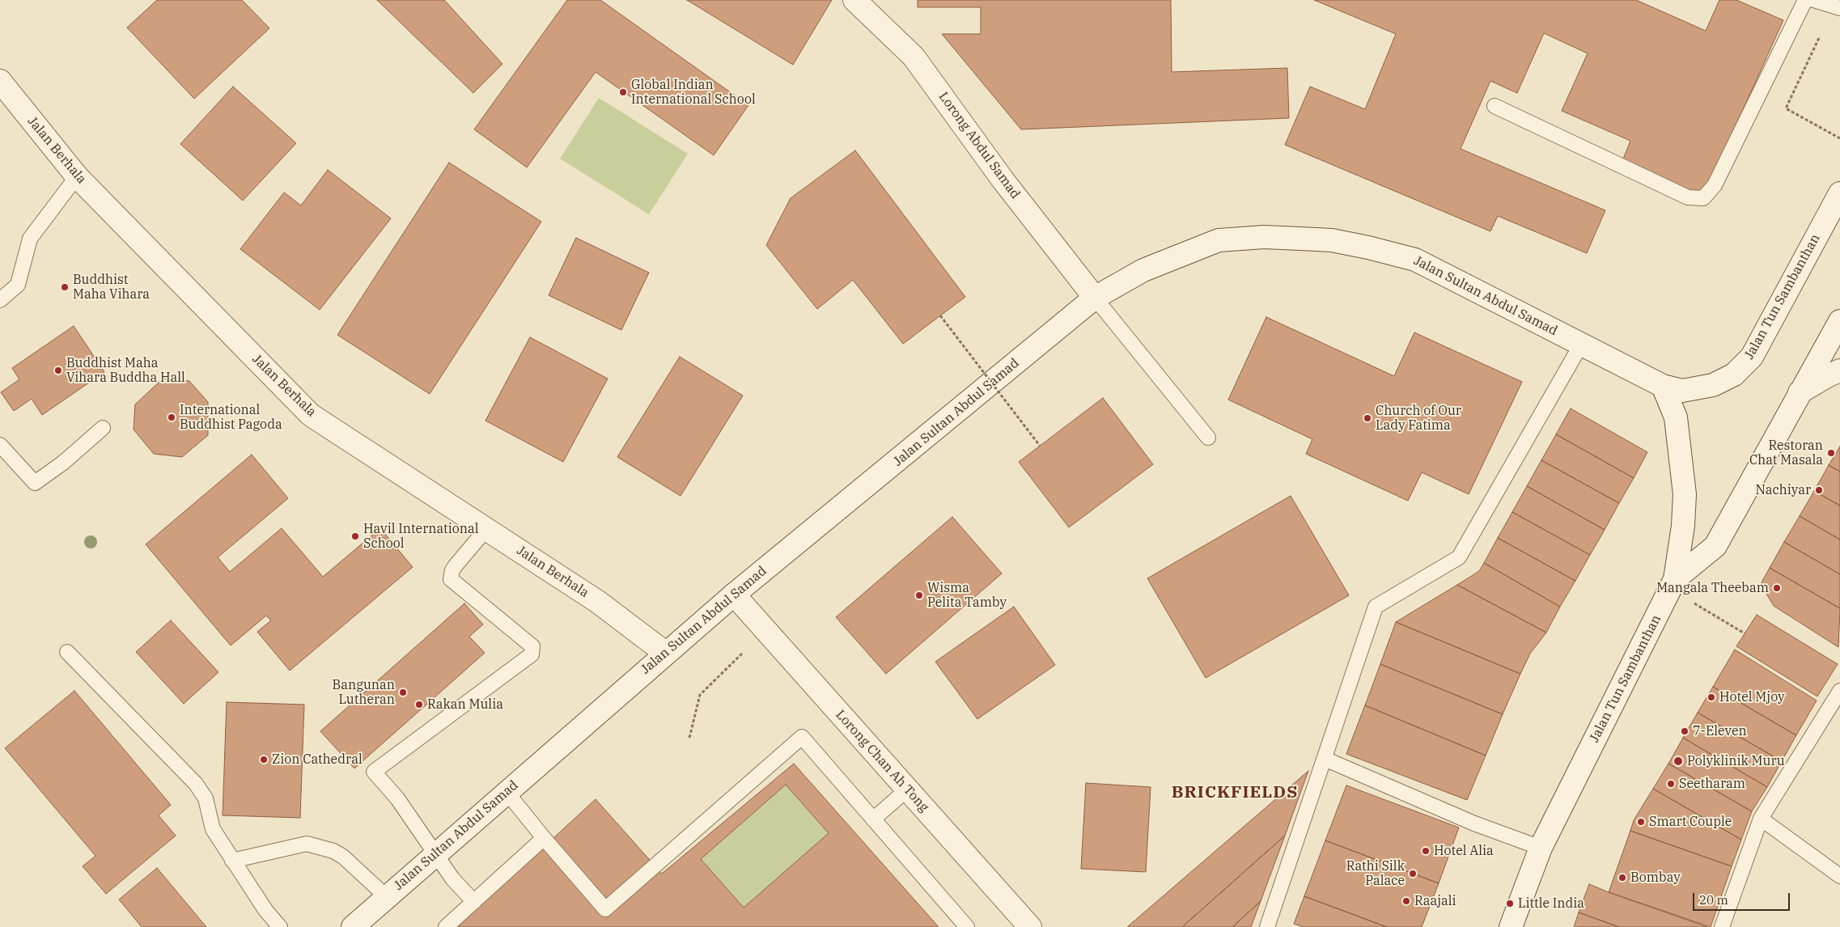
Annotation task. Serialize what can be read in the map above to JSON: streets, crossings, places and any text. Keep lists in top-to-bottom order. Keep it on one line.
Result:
{"streets":{"main road":["Lorong Abdul Samad","Jalan Berhala","Jalan Sultan Abdul Samad","Jalan Tun Sambanthan","Lorong Chan Ah Tong"]},"crossings":[["Lorong Abdul Samad","Jalan Sultan Abdul Samad"],["Jalan Berhala","Jalan Sultan Abdul Samad"],["Jalan Sultan Abdul Samad","Jalan Tun Sambanthan"],["Jalan Sultan Abdul Samad","Lorong Chan Ah Tong"]],"districts":["BRICKFIELDS"],"places":["Global Indian International School","Buddhist Maha Vihara","Buddhist Maha Vihara Buddha Hall","International Buddhist Pagoda","Church of Our Lady Fatima","Restoran Chat Masala","Nachiyar","Havil International School","Mangala Theebam","Wisma Pelita Tamby","Bangunan Lutheran","Hotel Mjoy","Rakan Mulia","7-Eleven","Zion Cathedral","Polyklinik Muru","Seetharam","Smart Couple","Hotel Alia","Rathi Silk Palace","Bombay","Raajali","Little India"],"scale_bar":"20 m"}
